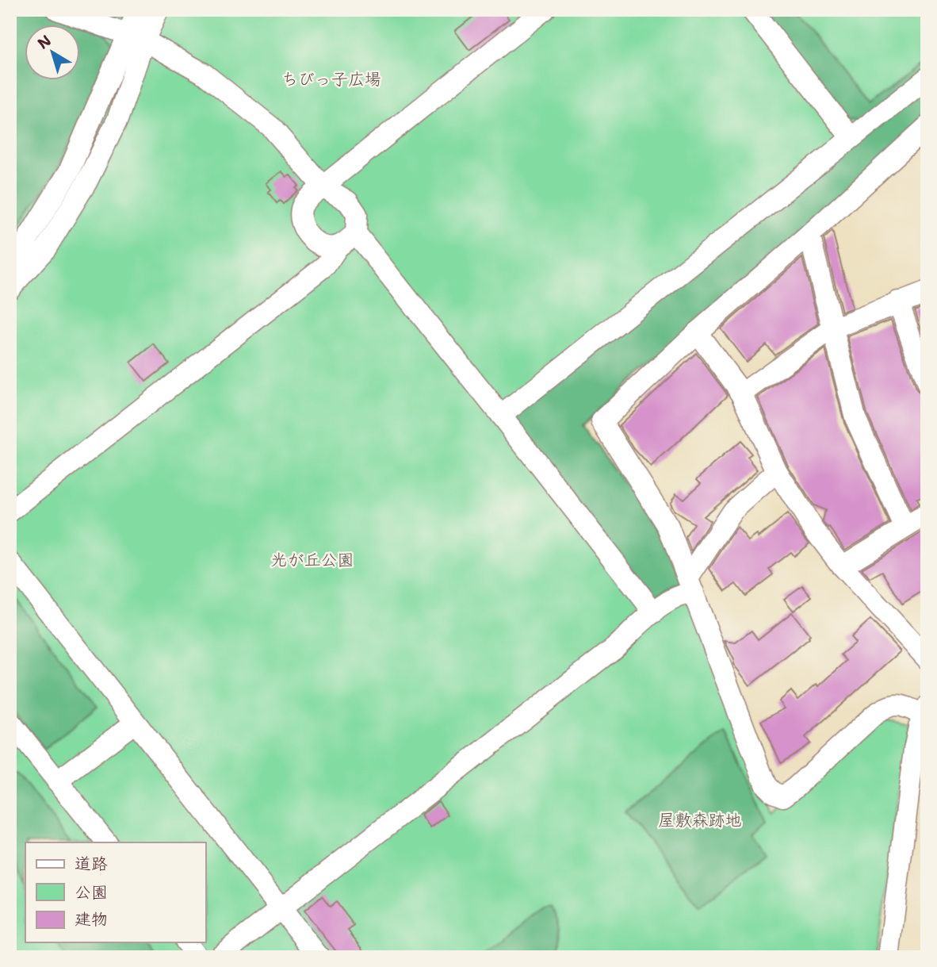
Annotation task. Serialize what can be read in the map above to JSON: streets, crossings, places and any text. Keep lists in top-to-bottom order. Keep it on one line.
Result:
{"parks":["ちびっ子広場","光が丘公園","屋敷森跡地"],"legend":["道路","公園","建物"],"north":"top left"}
